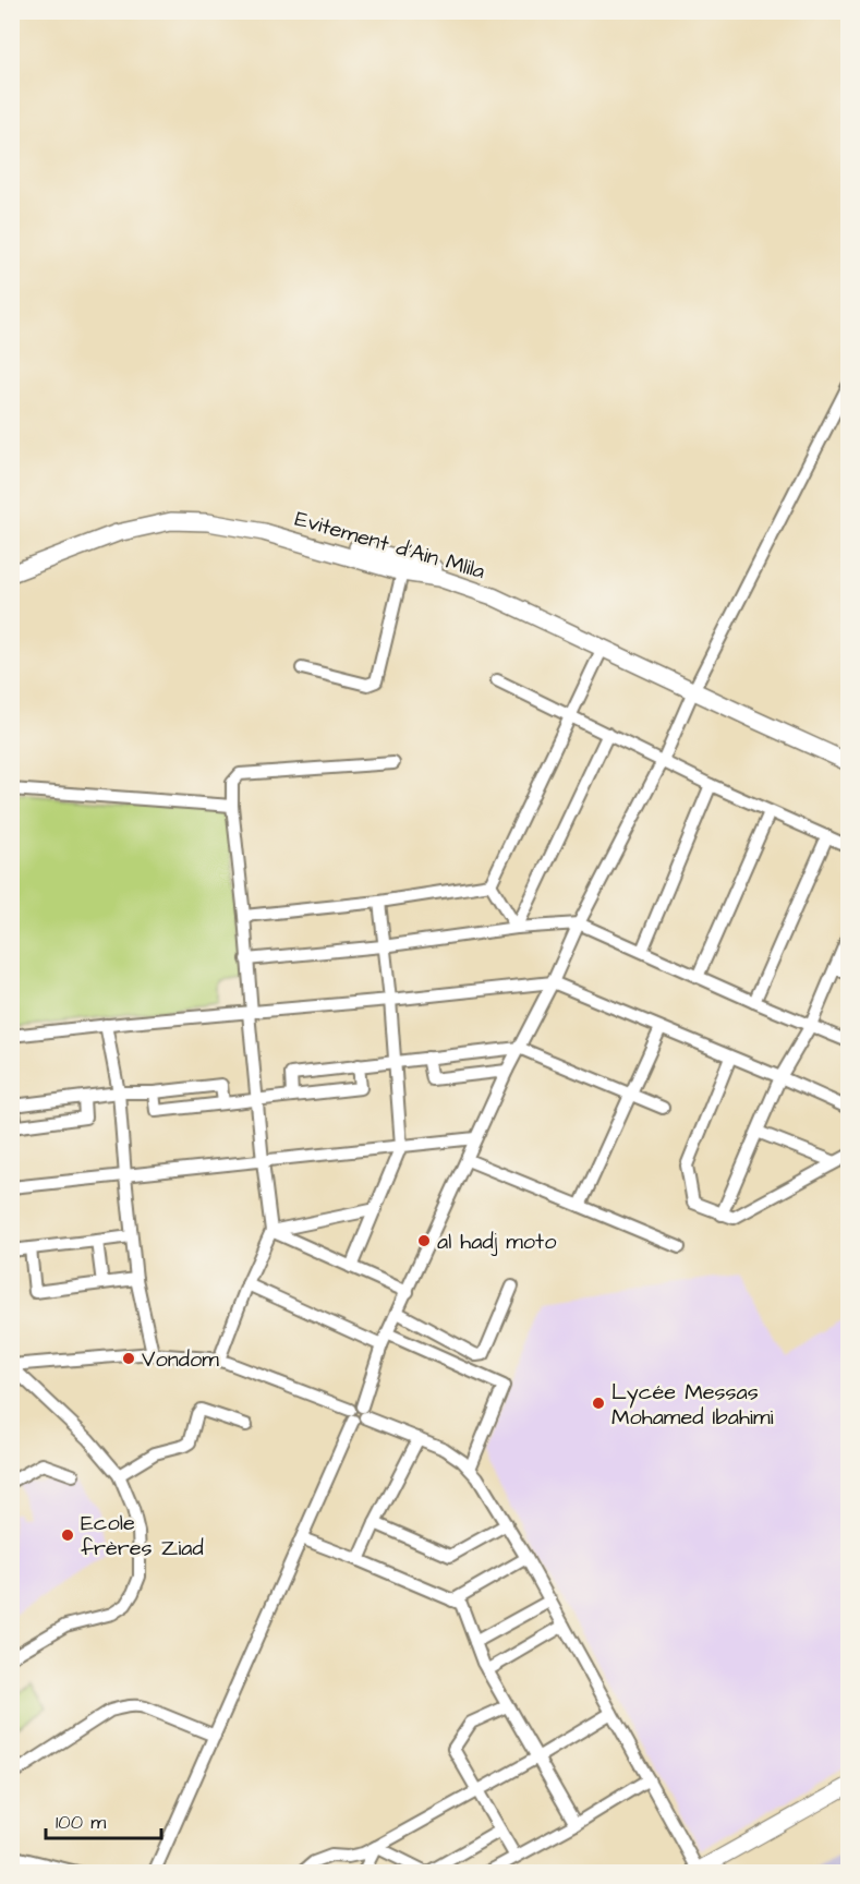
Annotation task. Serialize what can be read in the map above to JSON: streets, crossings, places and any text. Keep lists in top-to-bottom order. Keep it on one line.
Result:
{"streets":{"highway":["Evitement d'Ain Mlila"]},"places":["al hadj moto","Vondom","Lycée Messas Mohamed Ibahimi","Ecole frères Ziad"],"scale_bar":"100 m"}
